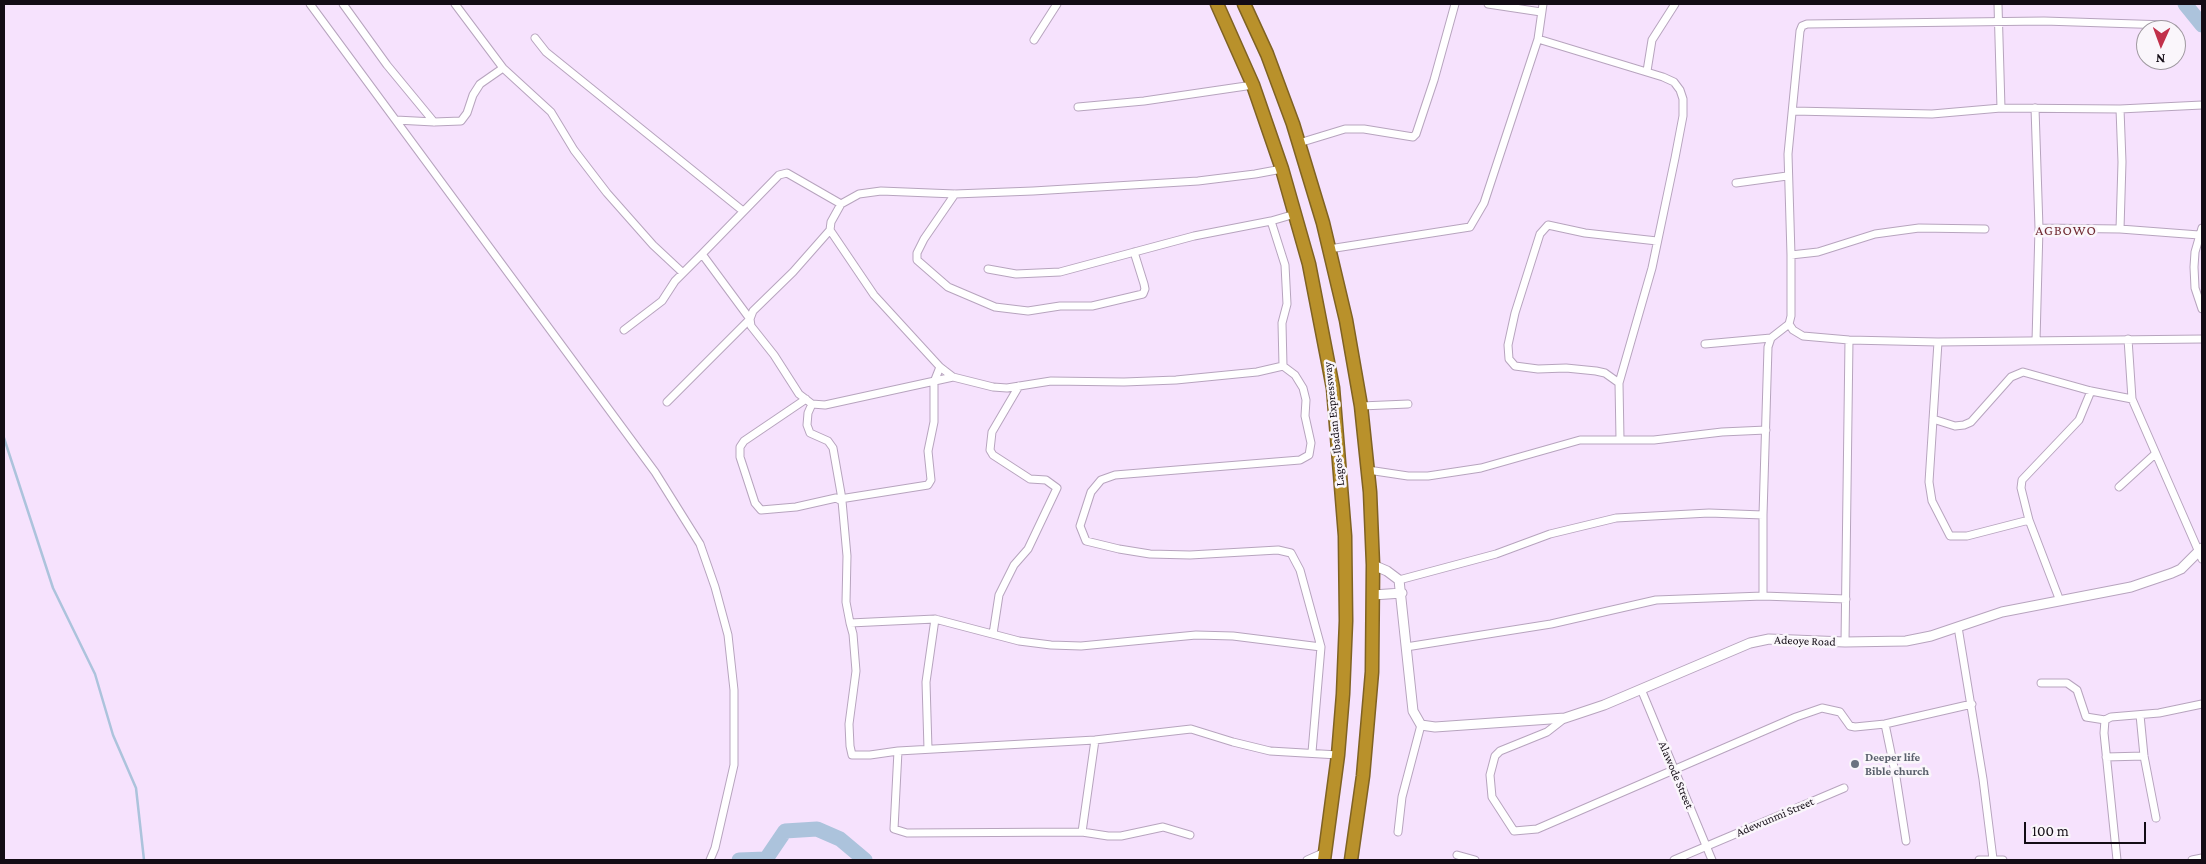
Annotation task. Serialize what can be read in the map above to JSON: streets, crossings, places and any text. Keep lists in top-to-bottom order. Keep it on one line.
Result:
{"streets":{"highway":["Lagos-Ibadan Expressway"],"street":["Adeoye Road","Alawode Street","Adewunmi Street"]},"crossings":[["Adeoye Road","Alawode Street"],["Alawode Street","Adewunmi Street"]],"districts":["AGBOWO"],"places":["Deeper life Bible church"],"scale_bar":"100 m","north":"bottom"}
